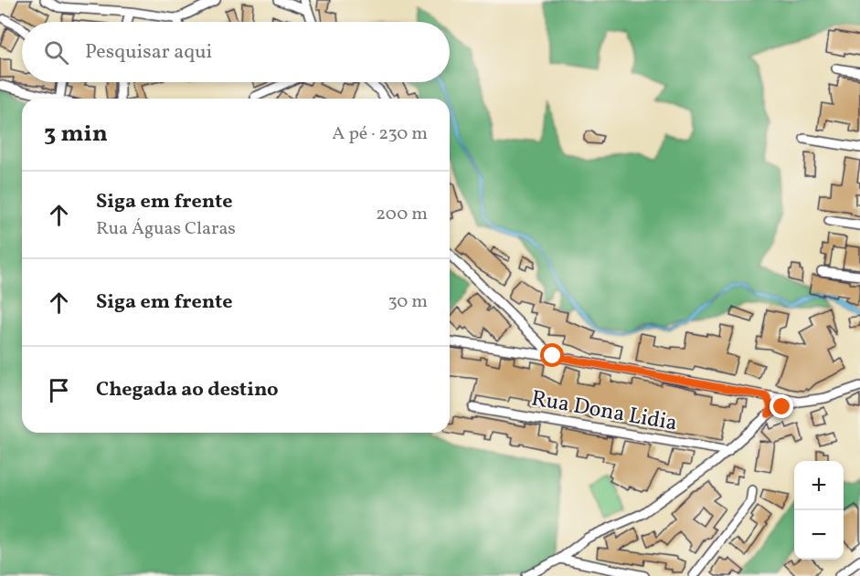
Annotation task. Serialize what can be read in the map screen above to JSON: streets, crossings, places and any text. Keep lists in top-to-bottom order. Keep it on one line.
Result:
{"streets":{"street":["Rua Dona Lidia"]},"page":{"search":"Pesquisar aqui","heading":["3 min","A pé · 230 m"],"list":[["Siga em frente","Rua Águas Claras","200 m"],["Siga em frente","30 m"],"Chegada ao destino"],"map_buttons":["+","−"]}}
